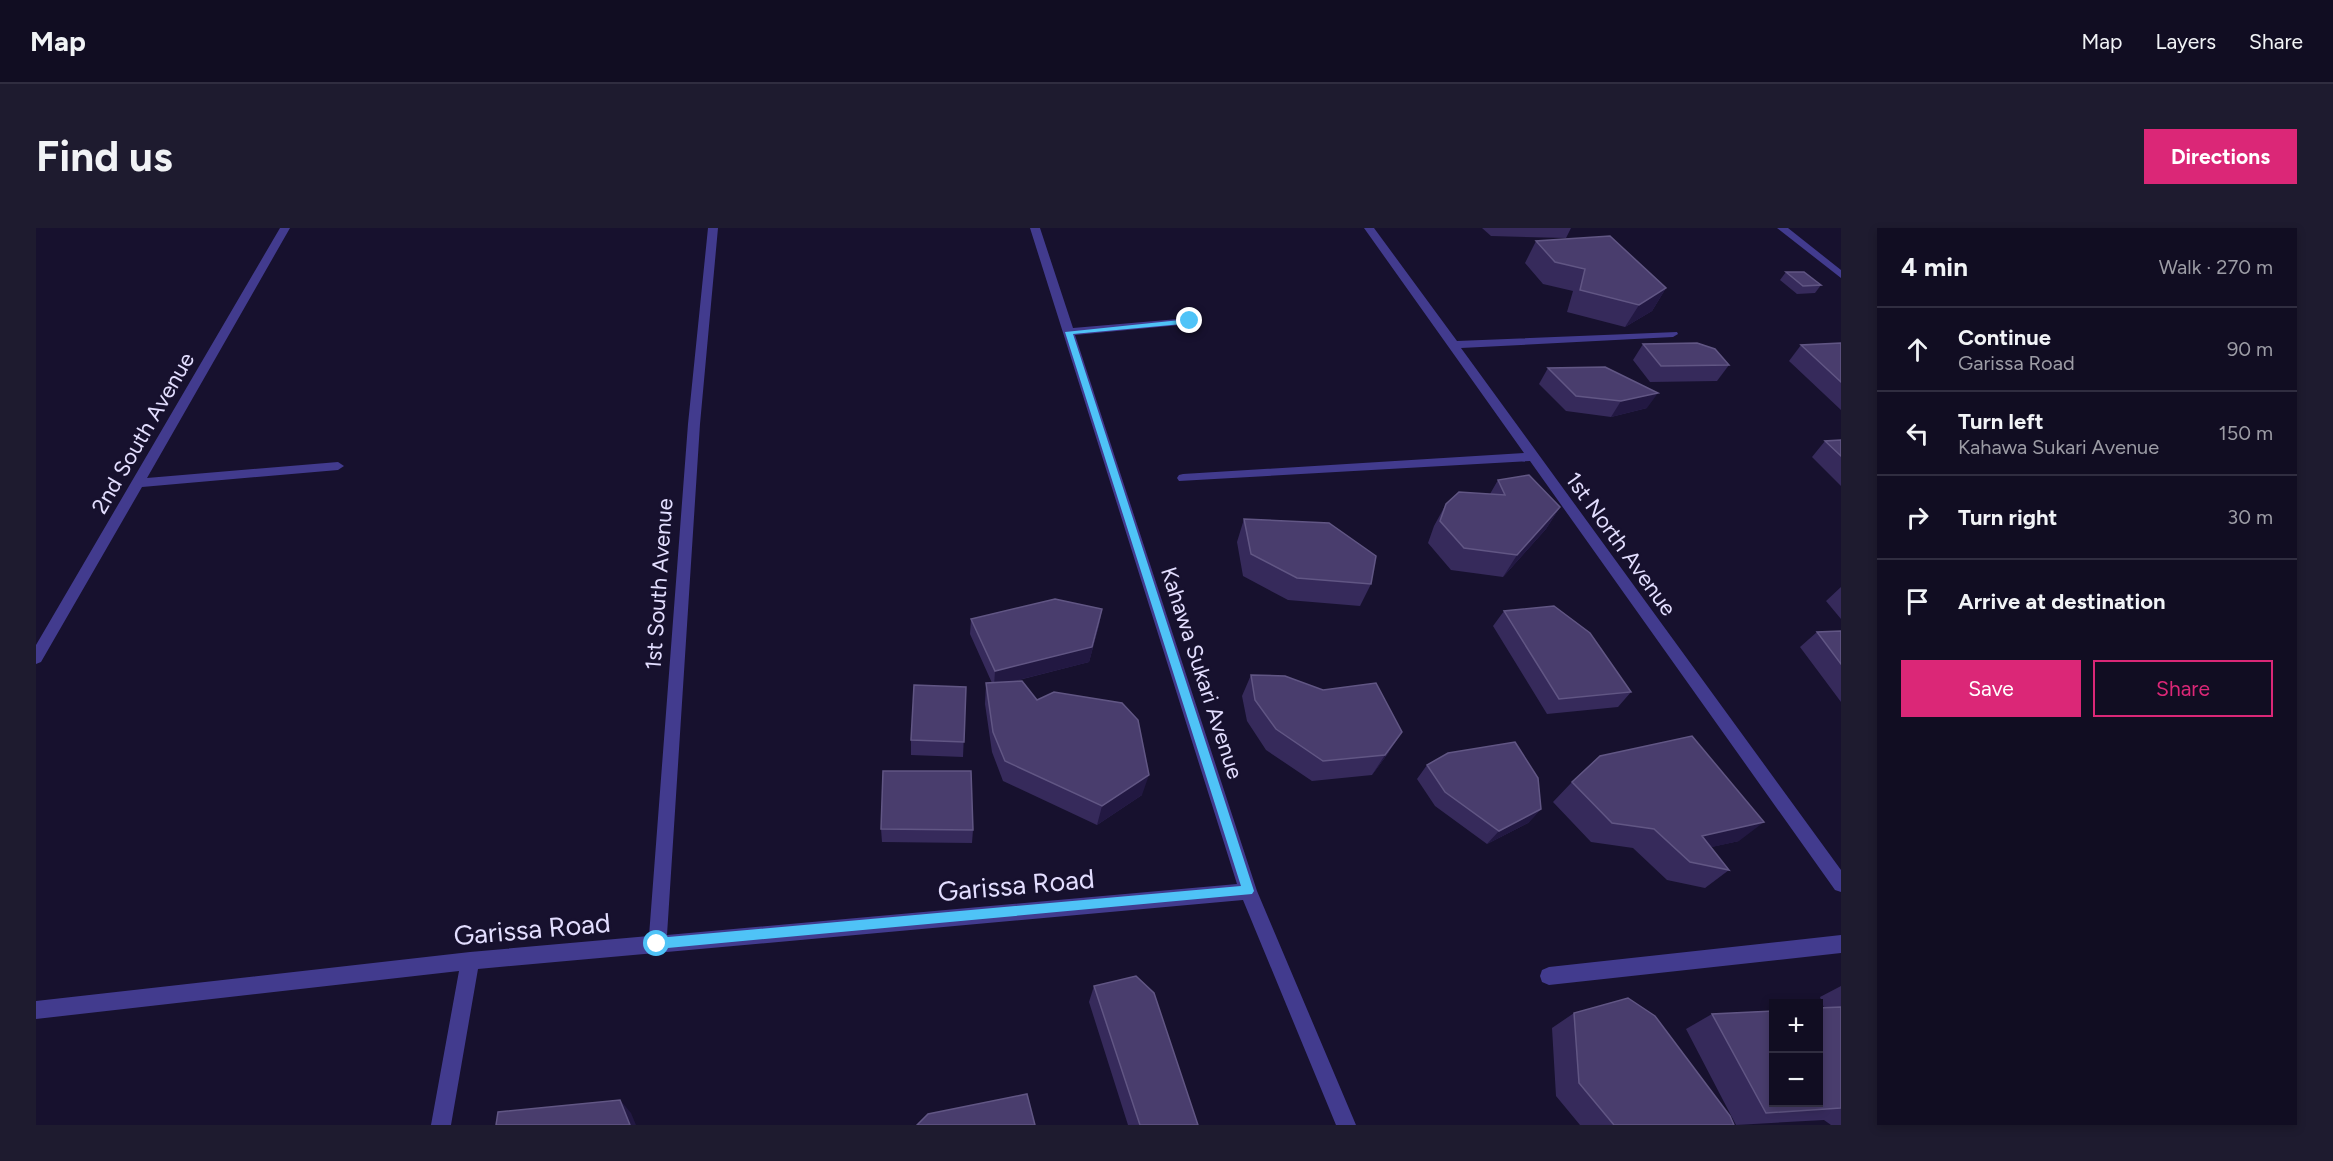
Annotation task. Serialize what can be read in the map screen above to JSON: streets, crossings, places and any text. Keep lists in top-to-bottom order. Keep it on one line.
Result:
{"streets":{"street":["2nd South Avenue","1st North Avenue","1st South Avenue","Kahawa Sukari Avenue","Garissa Road"]},"crossings":[["1st South Avenue","Garissa Road"],["Kahawa Sukari Avenue","Garissa Road"]],"page":{"header":"Map","nav":["Map","Layers","Share"],"buttons":["Directions",["Save","Share"]],"title":"Find us","heading":["4 min","Walk · 270 m"],"list":[["Continue","Garissa Road","90 m"],["Turn left","Kahawa Sukari Avenue","150 m"],["Turn right","30 m"],"Arrive at destination"],"map_buttons":["+","−"]}}
